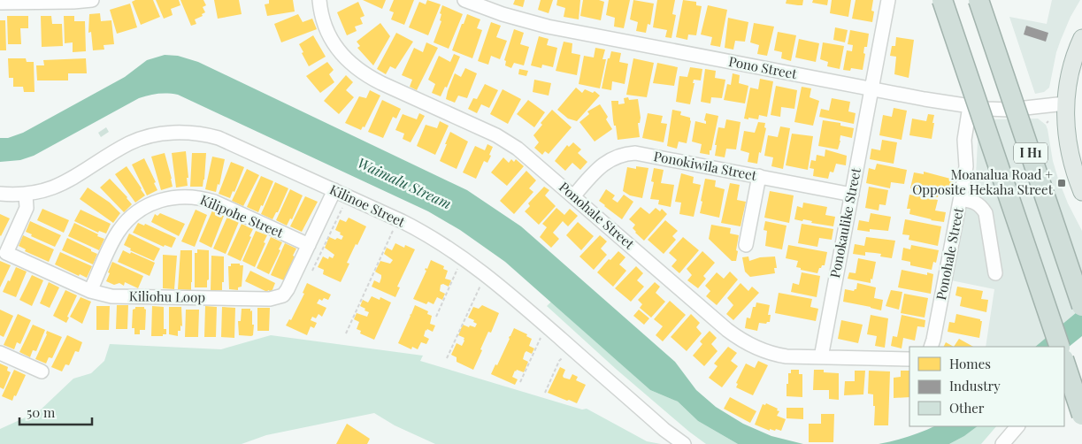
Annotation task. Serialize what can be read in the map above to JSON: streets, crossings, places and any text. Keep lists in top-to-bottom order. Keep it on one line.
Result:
{"streets":{"highway":["I H1"],"street":["Pono Street","Ponokiwila Street","Kilinoe Street","Ponohale Street","Kilipohe Street","Ponokaulike Street","Kiliohu Loop"]},"crossings":[["Pono Street","Ponohale Street"],["Pono Street","Ponokaulike Street"],["Ponokiwila Street","Ponohale Street"],["Ponokiwila Street","Ponokaulike Street"],["Kilinoe Street","Kiliohu Loop"],["Ponohale Street","Ponokaulike Street"],["Kilipohe Street","Kiliohu Loop"]],"water":["Waimalu Stream"],"places":{"transit":["Moanalua Road + Opposite Hekaha Street"]},"legend":["Homes","Industry","Other"],"scale_bar":"50 m"}
